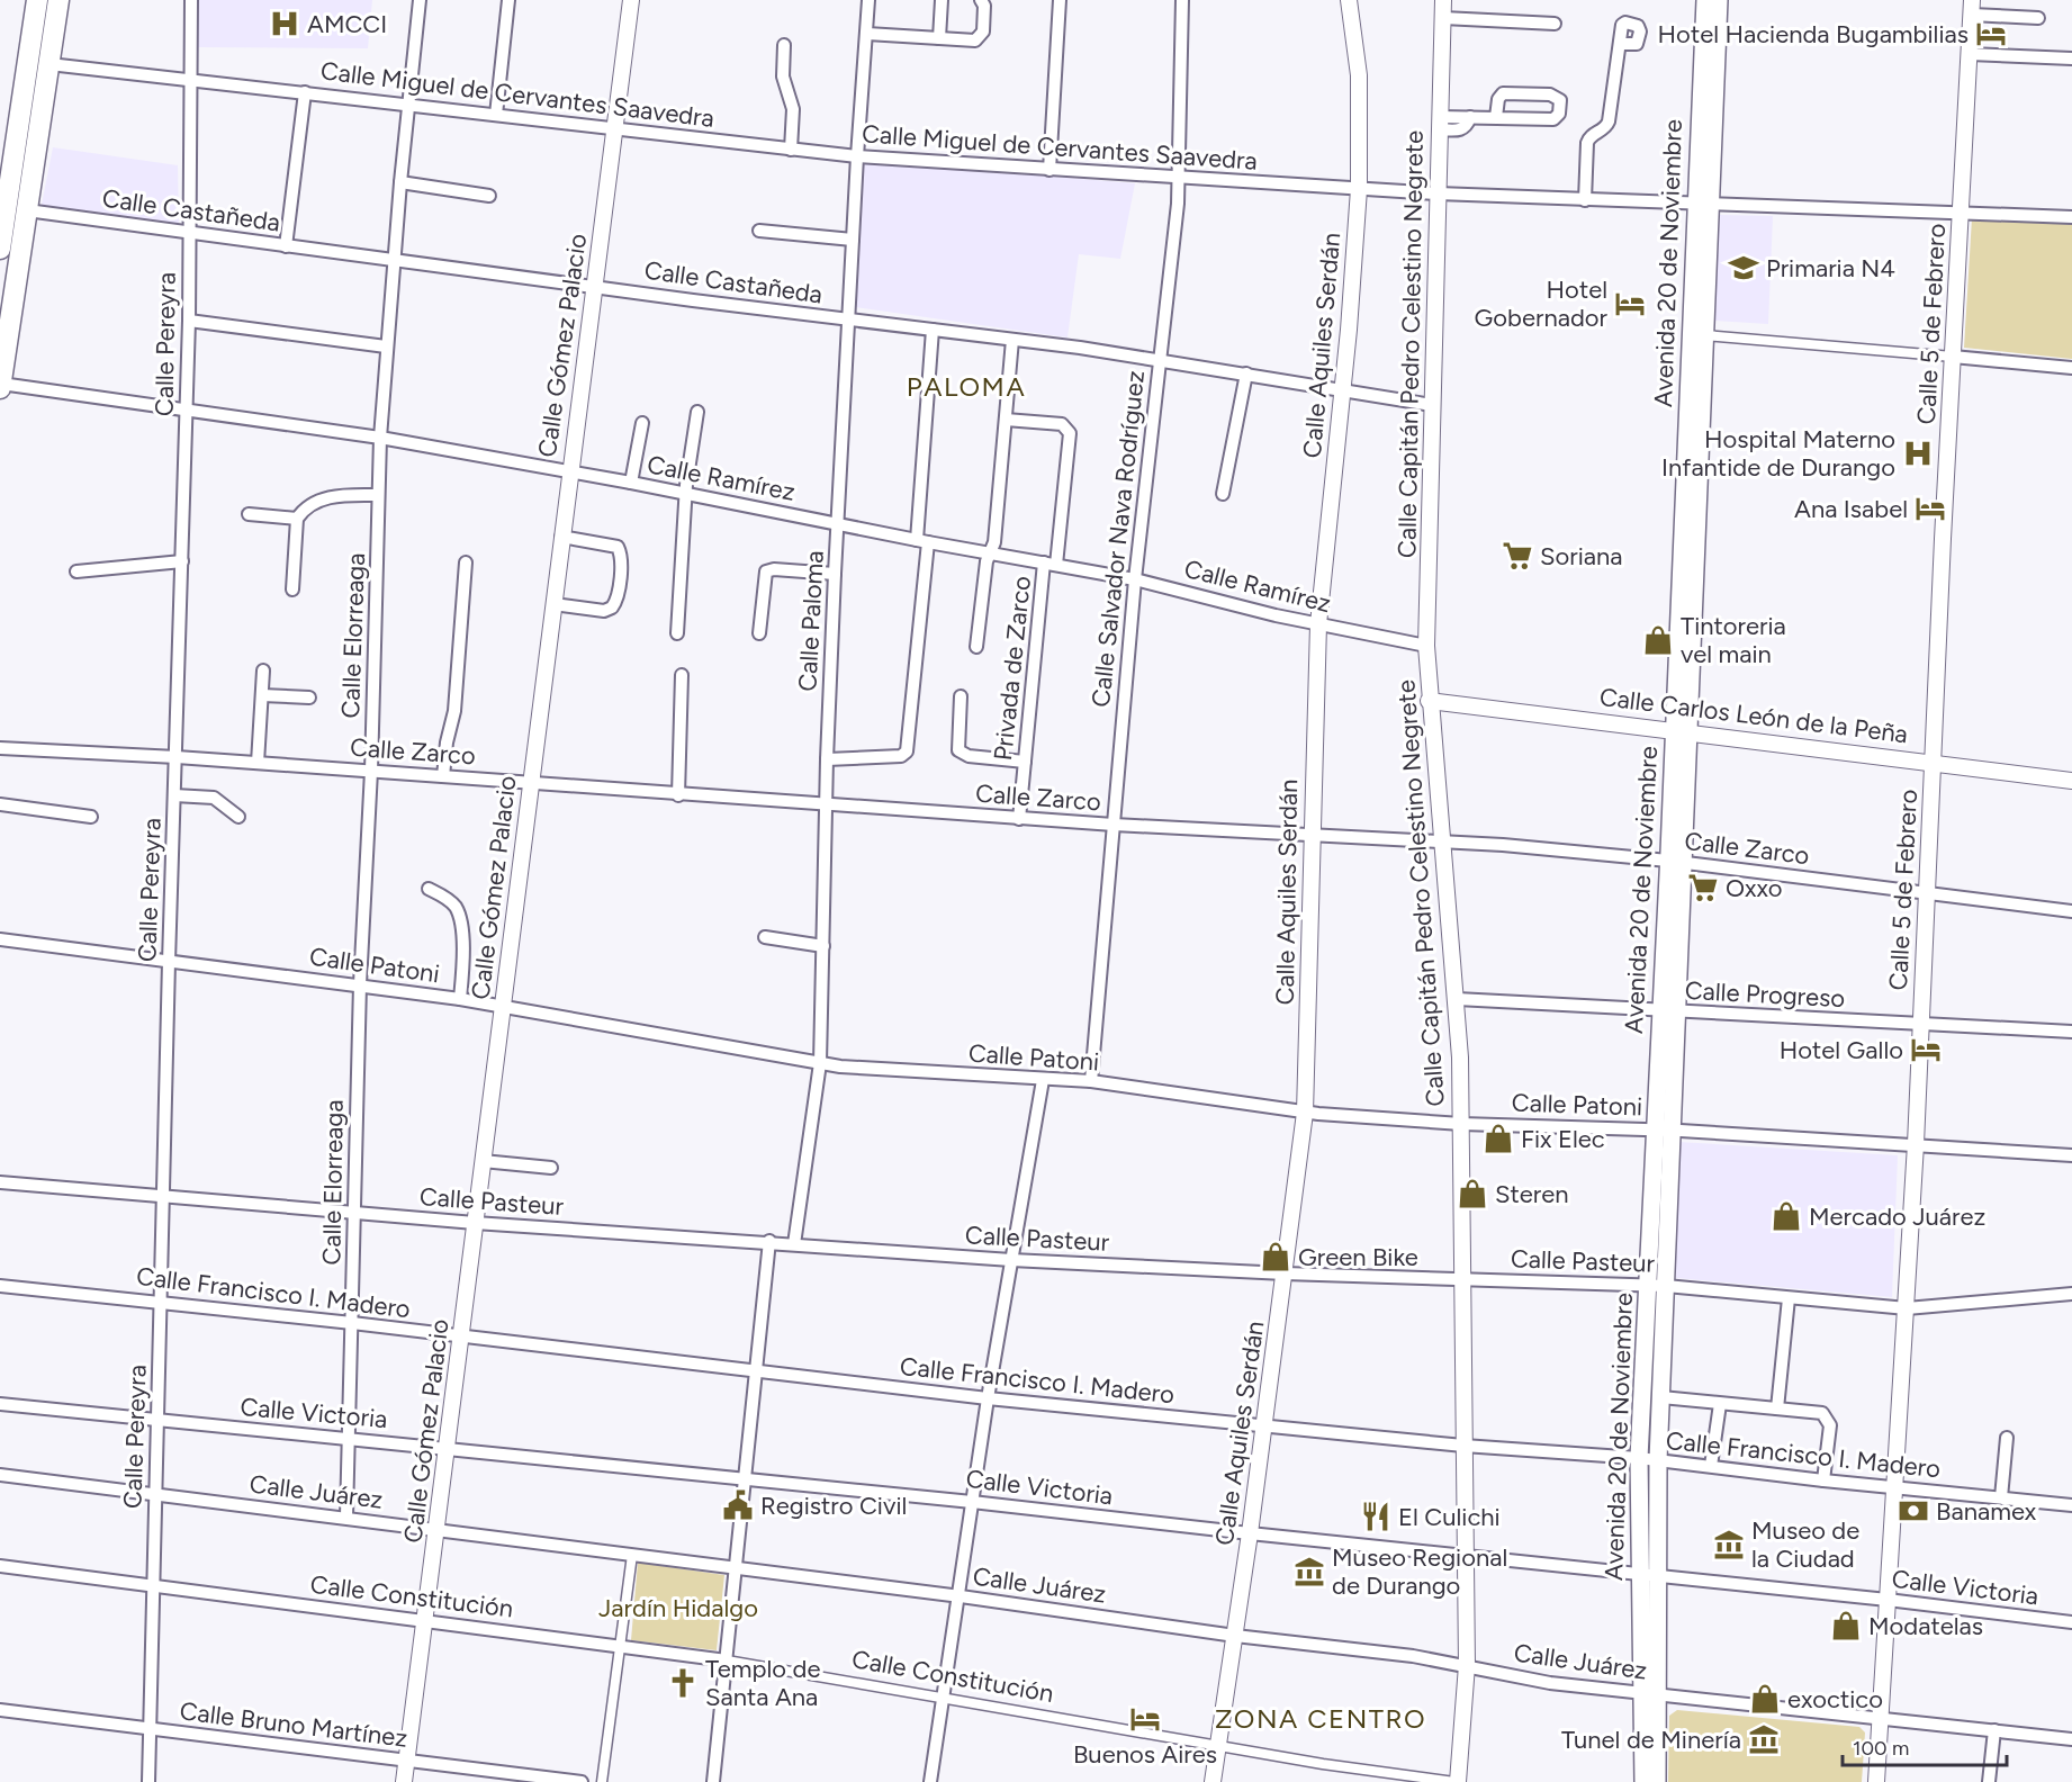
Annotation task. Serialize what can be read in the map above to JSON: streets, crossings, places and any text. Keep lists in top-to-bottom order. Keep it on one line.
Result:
{"streets":{"main road":["Avenida 20 de Noviembre"],"street":["Calle Miguel de Cervantes Saavedra","Calle Castañeda","Calle 5 de Febrero","Calle Pereyra","Calle Capitán Pedro Celestino Negrete","Calle Gómez Palacio","Calle Aquiles Serdán","Calle Ramírez","Calle Salvador Nava Rodríguez","Calle Paloma","Calle Elorreaga","Privada de Zarco","Calle Carlos León de la Peña","Calle Zarco","Calle Patoni","Calle Progreso","Calle Pasteur","Calle Francisco I. Madero","Calle Victoria","Calle Juárez","Calle Constitución","Calle Bruno Martínez"]},"crossings":[["Calle Miguel de Cervantes Saavedra","Avenida 20 de Noviembre"],["Calle Miguel de Cervantes Saavedra","Calle 5 de Febrero"],["Calle Miguel de Cervantes Saavedra","Calle Pereyra"],["Calle Miguel de Cervantes Saavedra","Calle Capitán Pedro Celestino Negrete"],["Calle Miguel de Cervantes Saavedra","Calle Gómez Palacio"],["Calle Miguel de Cervantes Saavedra","Calle Aquiles Serdán"],["Calle Miguel de Cervantes Saavedra","Calle Salvador Nava Rodríguez"],["Calle Miguel de Cervantes Saavedra","Calle Paloma"],["Calle Miguel de Cervantes Saavedra","Calle Elorreaga"],["Calle Castañeda","Calle Pereyra"],["Calle Castañeda","Calle Capitán Pedro Celestino Negrete"],["Calle Castañeda","Calle Gómez Palacio"],["Calle Castañeda","Calle Aquiles Serdán"],["Calle Castañeda","Calle Salvador Nava Rodríguez"],["Calle Castañeda","Calle Paloma"],["Calle Castañeda","Calle Elorreaga"],["Avenida 20 de Noviembre","Calle Carlos León de la Peña"],["Avenida 20 de Noviembre","Calle Zarco"],["Avenida 20 de Noviembre","Calle Patoni"],["Avenida 20 de Noviembre","Calle Progreso"],["Avenida 20 de Noviembre","Calle Pasteur"],["Avenida 20 de Noviembre","Calle Francisco I. Madero"],["Avenida 20 de Noviembre","Calle Victoria"],["Avenida 20 de Noviembre","Calle Juárez"],["Calle 5 de Febrero","Calle Carlos León de la Peña"],["Calle 5 de Febrero","Calle Zarco"],["Calle 5 de Febrero","Calle Patoni"],["Calle 5 de Febrero","Calle Progreso"],["Calle 5 de Febrero","Calle Pasteur"],["Calle 5 de Febrero","Calle Francisco I. Madero"],["Calle 5 de Febrero","Calle Victoria"],["Calle 5 de Febrero","Calle Juárez"],["Calle Pereyra","Calle Ramírez"],["Calle Pereyra","Calle Zarco"],["Calle Pereyra","Calle Patoni"],["Calle Pereyra","Calle Pasteur"],["Calle Pereyra","Calle Francisco I. Madero"],["Calle Pereyra","Calle Victoria"],["Calle Pereyra","Calle Juárez"],["Calle Pereyra","Calle Constitución"],["Calle Pereyra","Calle Bruno Martínez"],["Calle Capitán Pedro Celestino Negrete","Calle Ramírez"],["Calle Capitán Pedro Celestino Negrete","Calle Carlos León de la Peña"],["Calle Capitán Pedro Celestino Negrete","Calle Zarco"],["Calle Capitán Pedro Celestino Negrete","Calle Patoni"],["Calle Capitán Pedro Celestino Negrete","Calle Progreso"],["Calle Capitán Pedro Celestino Negrete","Calle Pasteur"],["Calle Capitán Pedro Celestino Negrete","Calle Francisco I. Madero"],["Calle Capitán Pedro Celestino Negrete","Calle Victoria"],["Calle Capitán Pedro Celestino Negrete","Calle Juárez"],["Calle Capitán Pedro Celestino Negrete","Calle Constitución"],["Calle Gómez Palacio","Calle Ramírez"],["Calle Gómez Palacio","Calle Zarco"],["Calle Gómez Palacio","Calle Patoni"],["Calle Gómez Palacio","Calle Pasteur"],["Calle Gómez Palacio","Calle Francisco I. Madero"],["Calle Gómez Palacio","Calle Victoria"],["Calle Gómez Palacio","Calle Juárez"],["Calle Gómez Palacio","Calle Constitución"],["Calle Gómez Palacio","Calle Bruno Martínez"],["Calle Aquiles Serdán","Calle Ramírez"],["Calle Aquiles Serdán","Calle Zarco"],["Calle Aquiles Serdán","Calle Patoni"],["Calle Aquiles Serdán","Calle Pasteur"],["Calle Aquiles Serdán","Calle Francisco I. Madero"],["Calle Aquiles Serdán","Calle Victoria"],["Calle Aquiles Serdán","Calle Juárez"],["Calle Aquiles Serdán","Calle Constitución"],["Calle Ramírez","Calle Salvador Nava Rodríguez"],["Calle Ramírez","Calle Paloma"],["Calle Ramírez","Calle Elorreaga"],["Calle Ramírez","Privada de Zarco"],["Calle Salvador Nava Rodríguez","Calle Zarco"],["Calle Salvador Nava Rodríguez","Calle Patoni"],["Calle Paloma","Calle Zarco"],["Calle Paloma","Calle Patoni"],["Calle Paloma","Calle Pasteur"],["Calle Elorreaga","Calle Zarco"],["Calle Elorreaga","Calle Patoni"],["Calle Elorreaga","Calle Pasteur"],["Calle Elorreaga","Calle Francisco I. Madero"],["Calle Elorreaga","Calle Victoria"],["Calle Elorreaga","Calle Juárez"],["Privada de Zarco","Calle Zarco"]],"districts":["PALOMA","ZONA CENTRO"],"parks":["Jardín Hidalgo"],"places":{"hospital":["AMCCI","Hospital Materno Infantide de Durango"],"hotel":["Hotel Hacienda Bugambilias","Hotel Gobernador","Ana Isabel","Hotel Gallo","Buenos Aires"],"school or university":["Primaria N4"],"supermarket":["Soriana","Oxxo"],"shop":["Tintoreria vel main","Fix Elec","Steren","Mercado Juárez","Green Bike","Modatelas","exoctico"],"public building":["Registro Civil"],"bank":["Banamex"],"restaurant":["El Culichi"],"museum":["Museo de la Ciudad","Museo Regional de Durango","Tunel de Minería"],"church":["Templo de Santa Ana"]},"scale_bar":"100 m"}
